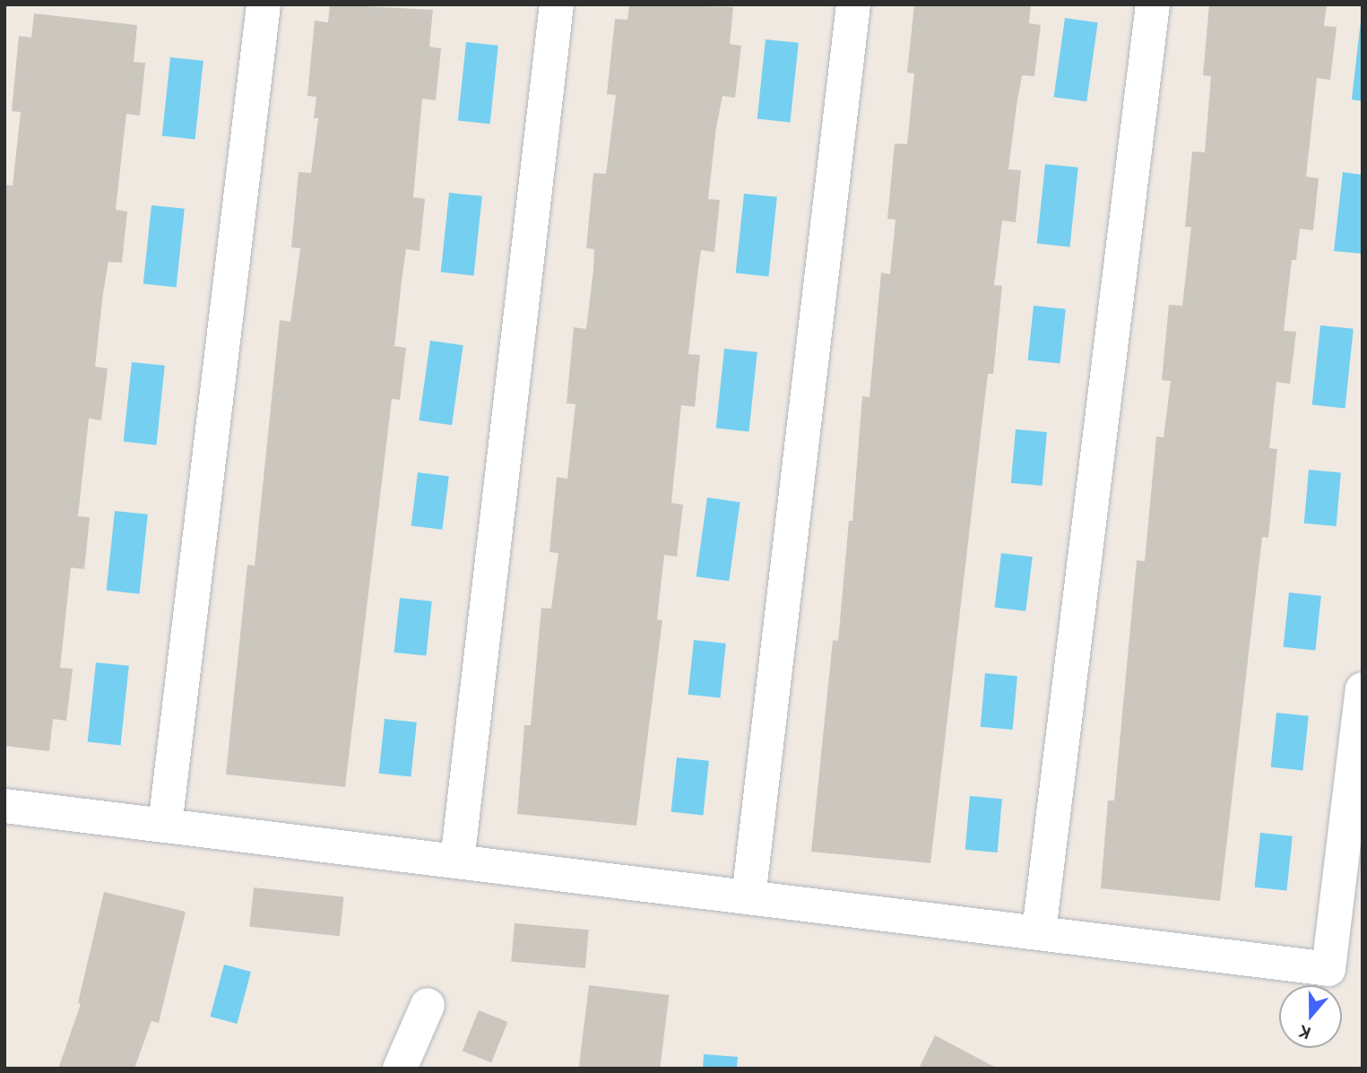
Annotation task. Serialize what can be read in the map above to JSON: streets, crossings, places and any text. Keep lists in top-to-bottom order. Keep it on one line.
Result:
{"north":"bottom"}
